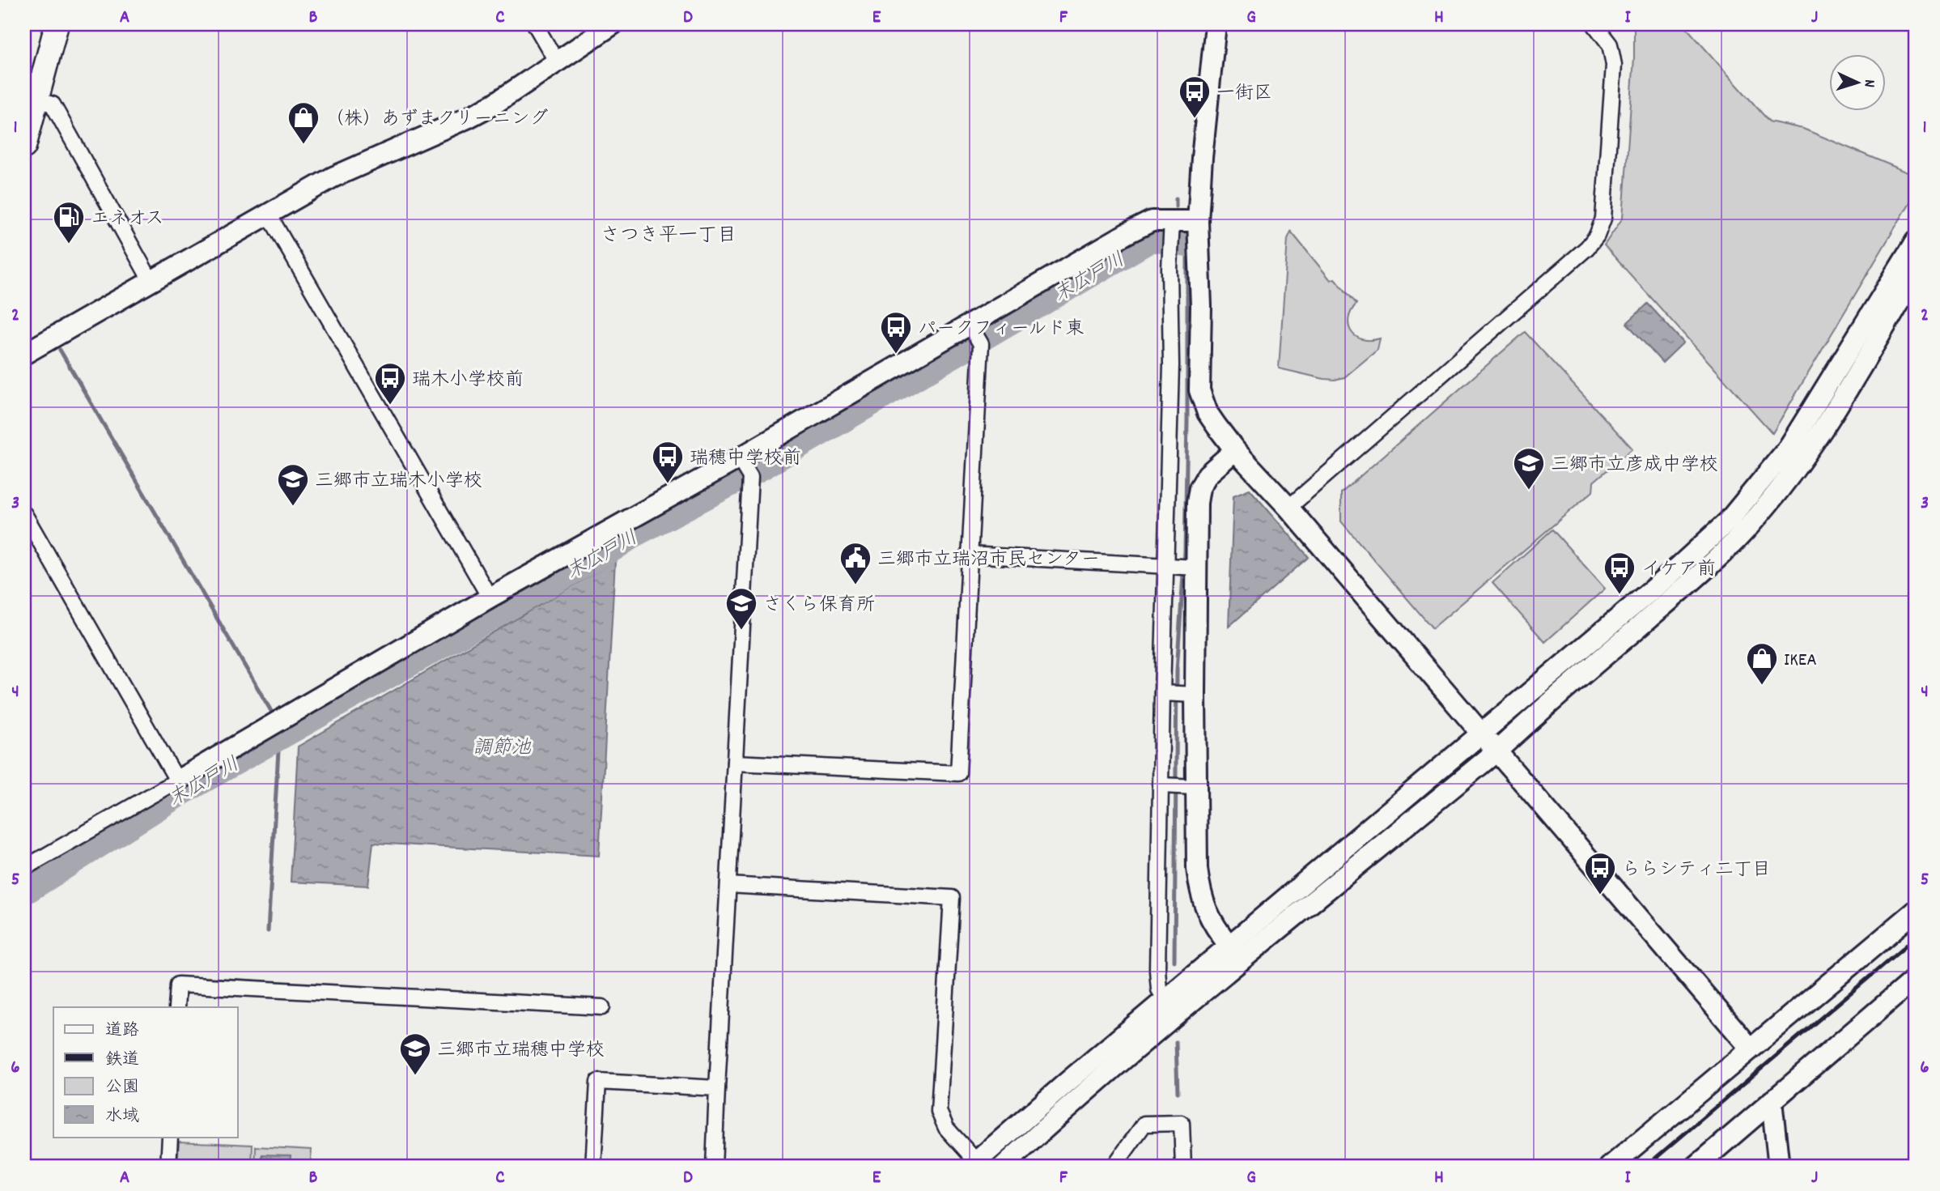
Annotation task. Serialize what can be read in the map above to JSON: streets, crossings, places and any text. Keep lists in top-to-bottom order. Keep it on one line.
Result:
{"districts":["さつき平一丁目"],"water":["末広戸川","調節池"],"places":{"bus stop":["一街区","パークフィールド東","瑞木小学校前","瑞穂中学校前","イケア前","ららシティ二丁目"],"shop":["（株）あずまクリーニング","IKEA"],"fuel station":["エネオス"],"school or university":["三郷市立彦成中学校","三郷市立瑞木小学校","さくら保育所","三郷市立瑞穂中学校"],"public building":["三郷市立瑞沼市民センター"]},"legend":["道路","鉄道","公園","水域"],"north":"right","grid":{"columns":["A","B","C","D","E","F","G","H","I","J"],"rows":["1","2","3","4","5","6"]}}
